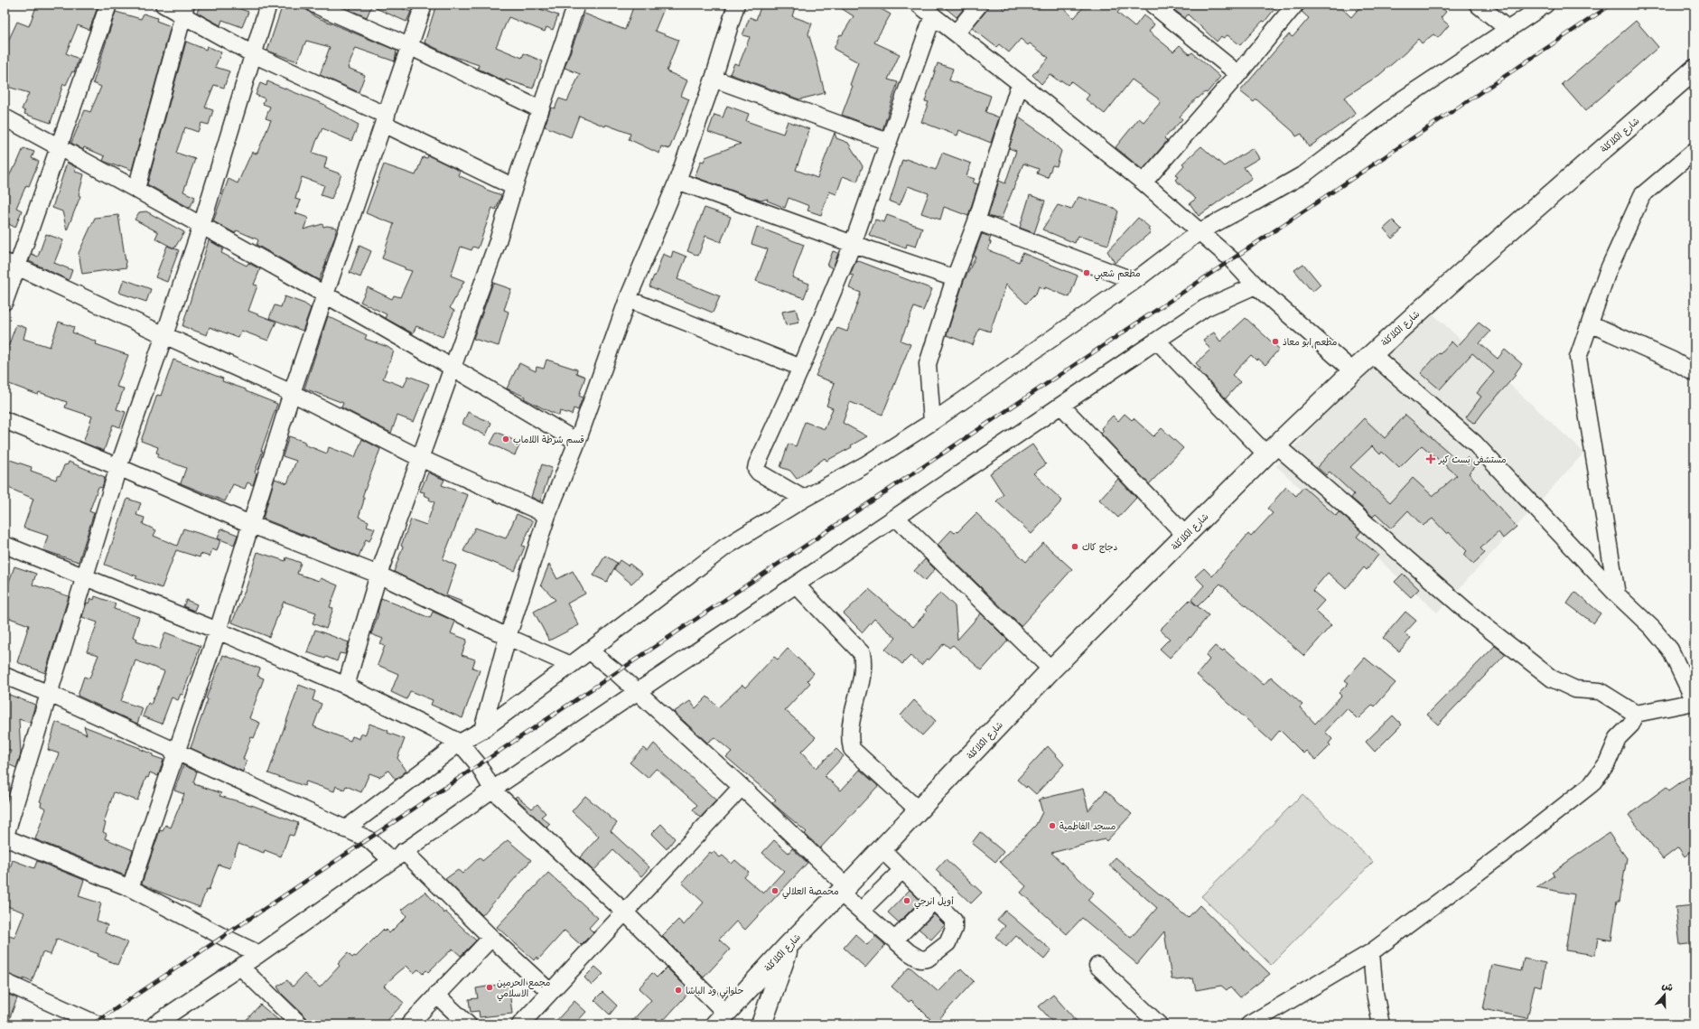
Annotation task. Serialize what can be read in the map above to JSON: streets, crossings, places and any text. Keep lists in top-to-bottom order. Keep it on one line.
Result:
{"streets":{"main road":["شارع الكلاكلة"]},"places":{"other":["مطعم شعبي","مطعم ابو معاذ","قسم شرطة اللاماب","دجاج كاك","مسجد الفاطمية","محمصة العلالي","أويل انرجي","مجمع الحرمين الاسلامي","حلواني ود الباشا"],"health":["مستشفى بست كير"]},"north":"top"}
